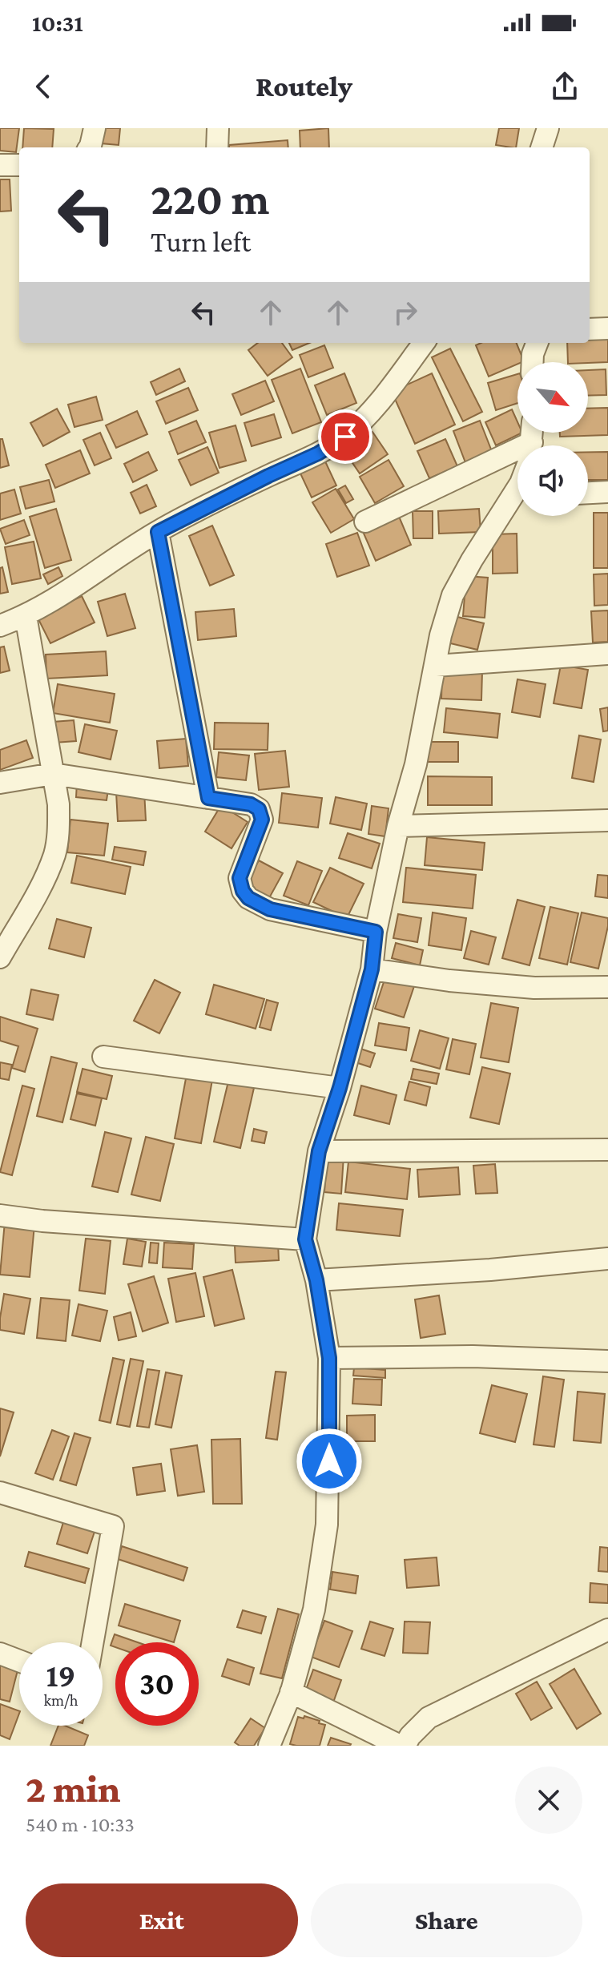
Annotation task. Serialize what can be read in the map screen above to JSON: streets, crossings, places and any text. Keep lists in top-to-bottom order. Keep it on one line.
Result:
{"north":"bottom right","page":{"status":"10:31","header":"Routely","turn":["220 m","Turn left"],"speed":"19 km/h","limit":"30","heading":["2 min","540 m · 10:33"],"buttons":["Exit","Share"]}}
